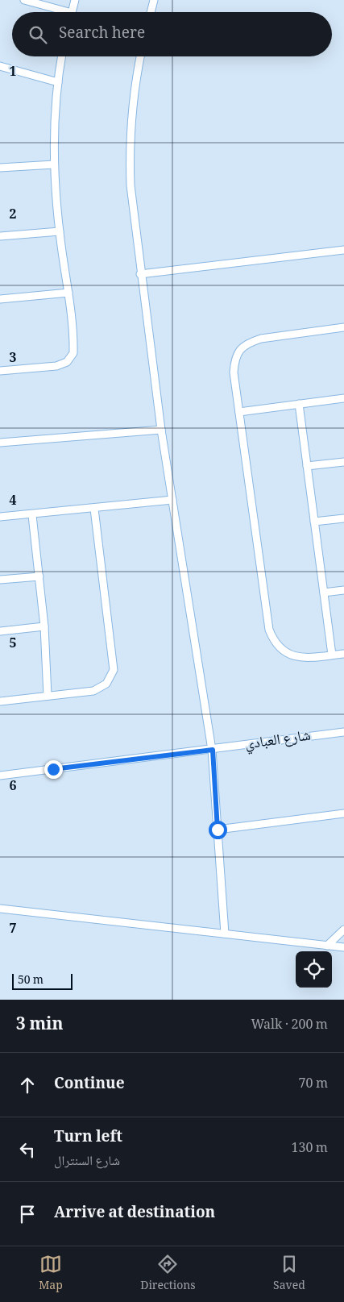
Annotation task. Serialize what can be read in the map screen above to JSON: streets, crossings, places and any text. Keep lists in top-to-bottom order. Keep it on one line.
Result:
{"streets":{"street":["شارع العبادي"]},"scale_bar":"50 m","page":{"search":"Search here","scale":"50 m","heading":["3 min","Walk · 200 m"],"list":[["Continue","70 m"],["Turn left","شارع السنترال","130 m"],"Arrive at destination"],"nav":["Map","Directions","Saved"]},"grid":{"rows":["1","2","3","4","5","6","7"]}}
